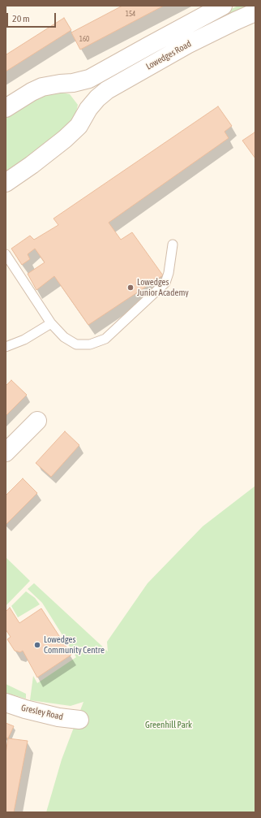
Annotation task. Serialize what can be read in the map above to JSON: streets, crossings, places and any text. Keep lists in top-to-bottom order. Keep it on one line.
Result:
{"streets":{"street":["Lowedges Road","Gresley Road"]},"parks":["Greenhill Park"],"places":["Lowedges Junior Academy","Lowedges Community Centre"],"house_numbers":["154","160"],"scale_bar":"20 m"}
